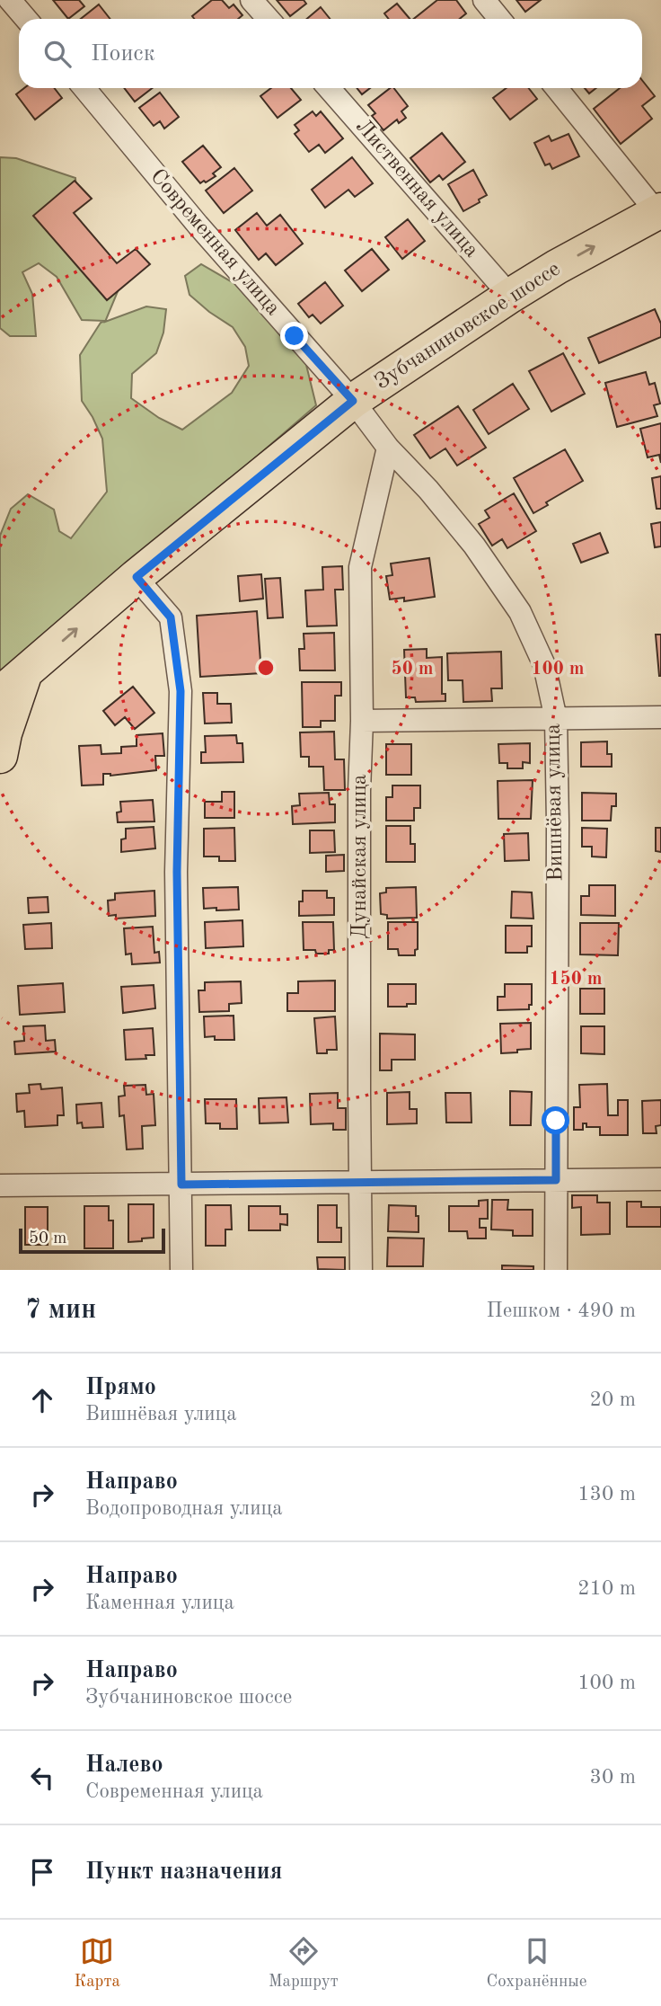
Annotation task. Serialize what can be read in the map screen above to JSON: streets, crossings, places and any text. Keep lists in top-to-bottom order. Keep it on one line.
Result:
{"streets":{"main road":["Зубчаниновское шоссе"],"street":["Лиственная улица","Современная улица","Вишнёвая улица","Дунайская улица"]},"crossings":[["Лиственная улица","Зубчаниновское шоссе"],["Современная улица","Зубчаниновское шоссе"],["Современная улица","Вишнёвая улица"],["Зубчаниновское шоссе","Вишнёвая улица"],["Вишнёвая улица","Дунайская улица"]],"one_way":["Зубчаниновское шоссе"],"scale_bar":"50 m","page":{"search":"Поиск","scale":"50 m","heading":["7 мин","Пешком · 490 m"],"list":[["Прямо","Вишнёвая улица","20 m"],["Направо","Водопроводная улица","130 m"],["Направо","Каменная улица","210 m"],["Направо","Зубчаниновское шоссе","100 m"],["Налево","Современная улица","30 m"],"Пункт назначения"],"nav":["Карта","Маршрут","Сохранённые"]},"rings":["50 m","100 m","150 m"]}
